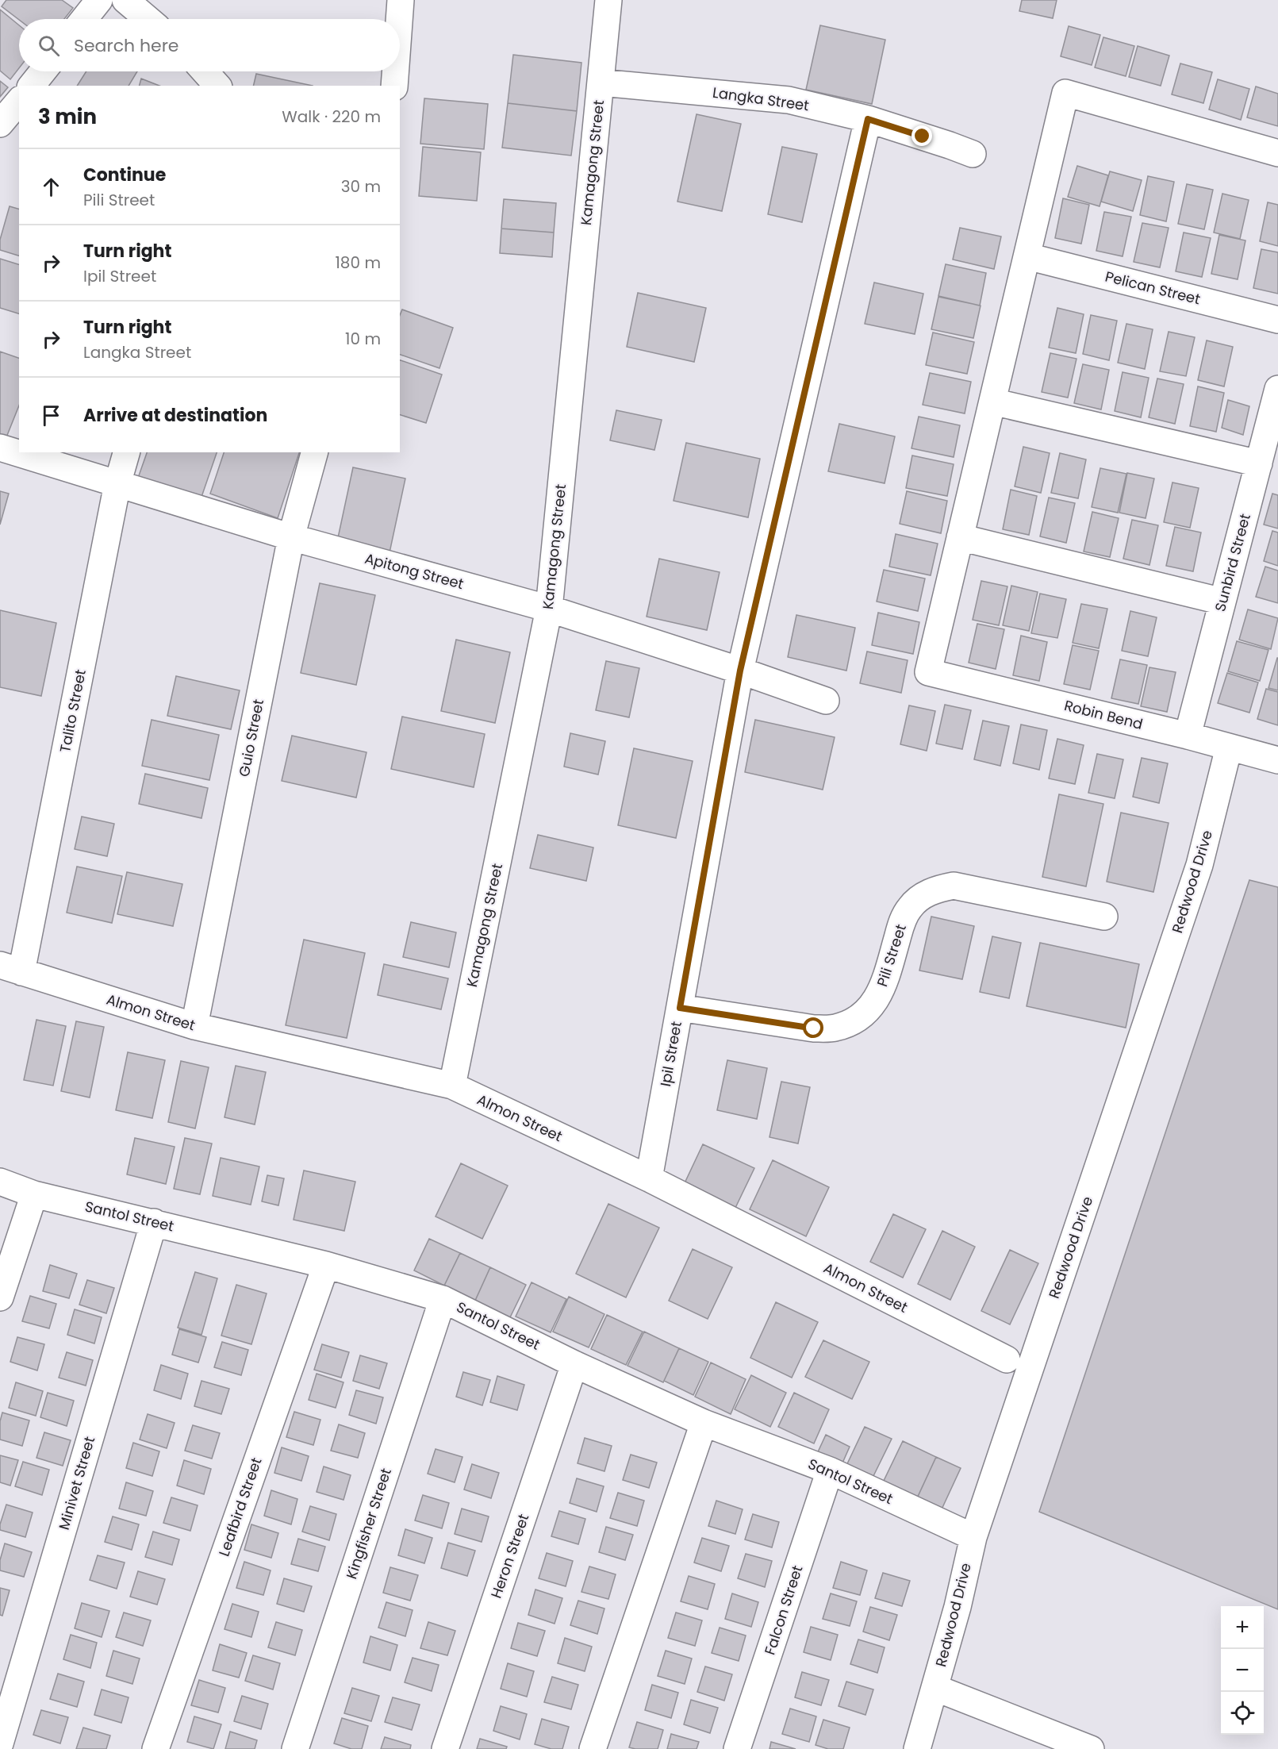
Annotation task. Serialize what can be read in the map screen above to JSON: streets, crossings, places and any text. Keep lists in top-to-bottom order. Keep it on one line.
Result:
{"streets":{"street":["Langka Street","Kamagong Street","Pelican Street","Sunbird Street","Apitong Street","Talito Street","Robin Bend","Guio Street","Redwood Drive","Pili Street","Almon Street","Ipil Street","Santol Street","Minivet Street","Leafbird Street","Kingfisher Street","Heron Street","Falcon Street"]},"crossings":[["Langka Street","Kamagong Street"],["Langka Street","Ipil Street"],["Kamagong Street","Apitong Street"],["Kamagong Street","Almon Street"],["Sunbird Street","Robin Bend"],["Apitong Street","Talito Street"],["Apitong Street","Guio Street"],["Apitong Street","Ipil Street"],["Talito Street","Almon Street"],["Robin Bend","Redwood Drive"],["Guio Street","Almon Street"],["Redwood Drive","Santol Street"],["Pili Street","Ipil Street"],["Almon Street","Ipil Street"],["Santol Street","Minivet Street"],["Santol Street","Leafbird Street"],["Santol Street","Kingfisher Street"],["Santol Street","Heron Street"],["Santol Street","Falcon Street"]],"page":{"search":"Search here","heading":["3 min","Walk · 220 m"],"list":[["Continue","Pili Street","30 m"],["Turn right","Ipil Street","180 m"],["Turn right","Langka Street","10 m"],"Arrive at destination"],"map_buttons":["+","−"]}}
